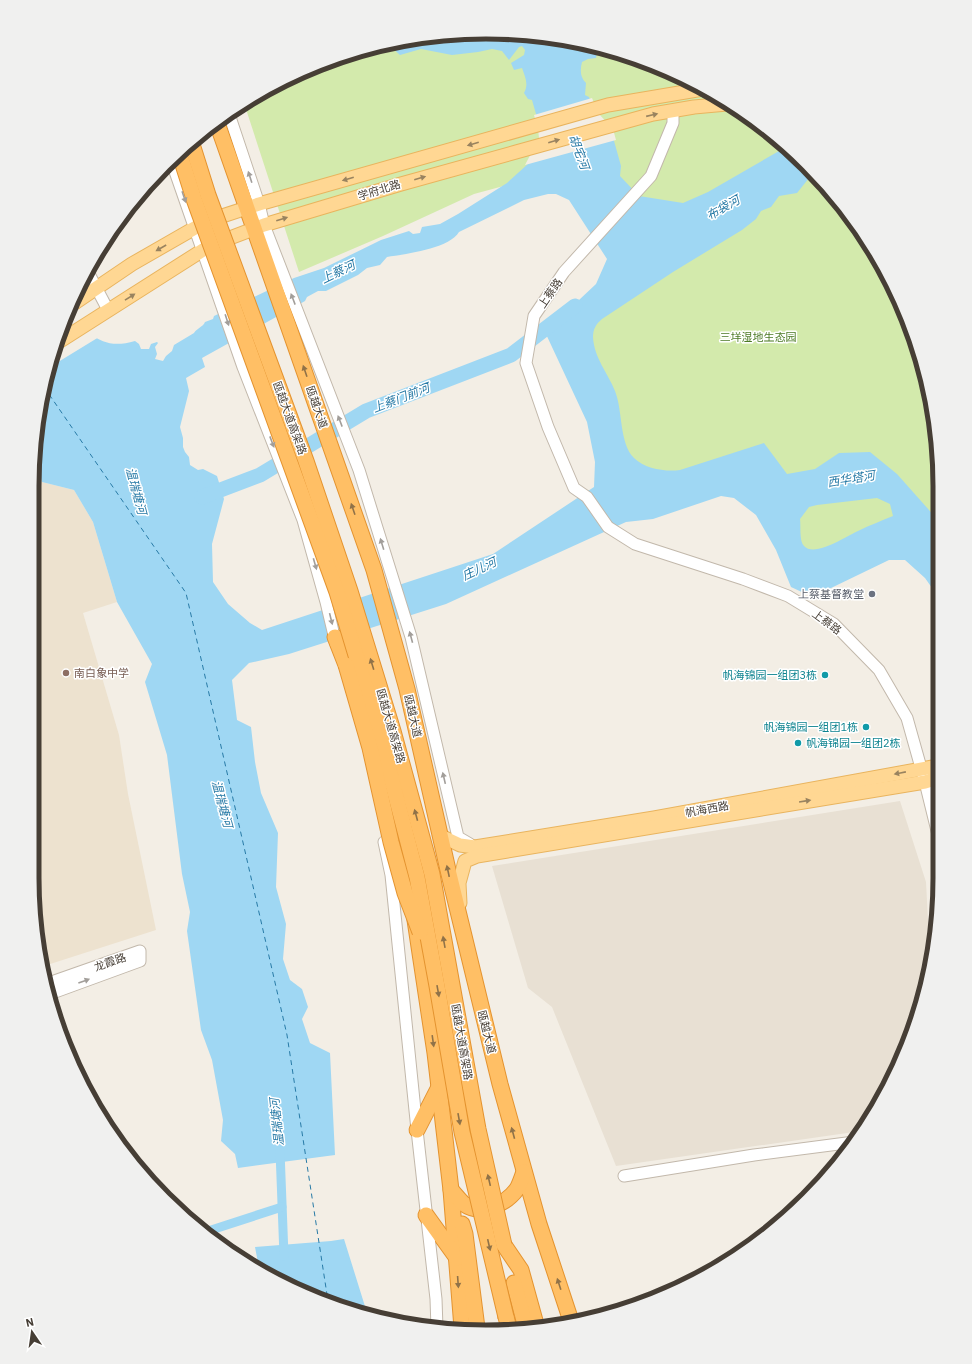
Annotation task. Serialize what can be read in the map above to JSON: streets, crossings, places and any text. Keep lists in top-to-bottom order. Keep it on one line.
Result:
{"streets":{"highway":["瓯越大道","瓯越大道高架路"],"main road":["学府北路","帆海西路"],"street":["上蔡路","龙霞路"]},"crossings":[["学府北路","上蔡路"],["学府北路","瓯越大道"],["上蔡路","帆海西路"]],"water":["胡宅河","布袋河","上蔡河","上蔡门前河","西华塔河","温瑞塘河","庄儿河"],"parks":["三垟湿地生态园"],"places":["上蔡基督教堂","南白象中学","帆海锦园一组团3栋","帆海锦园一组团1栋","帆海锦园一组团2栋"],"north":"top"}
